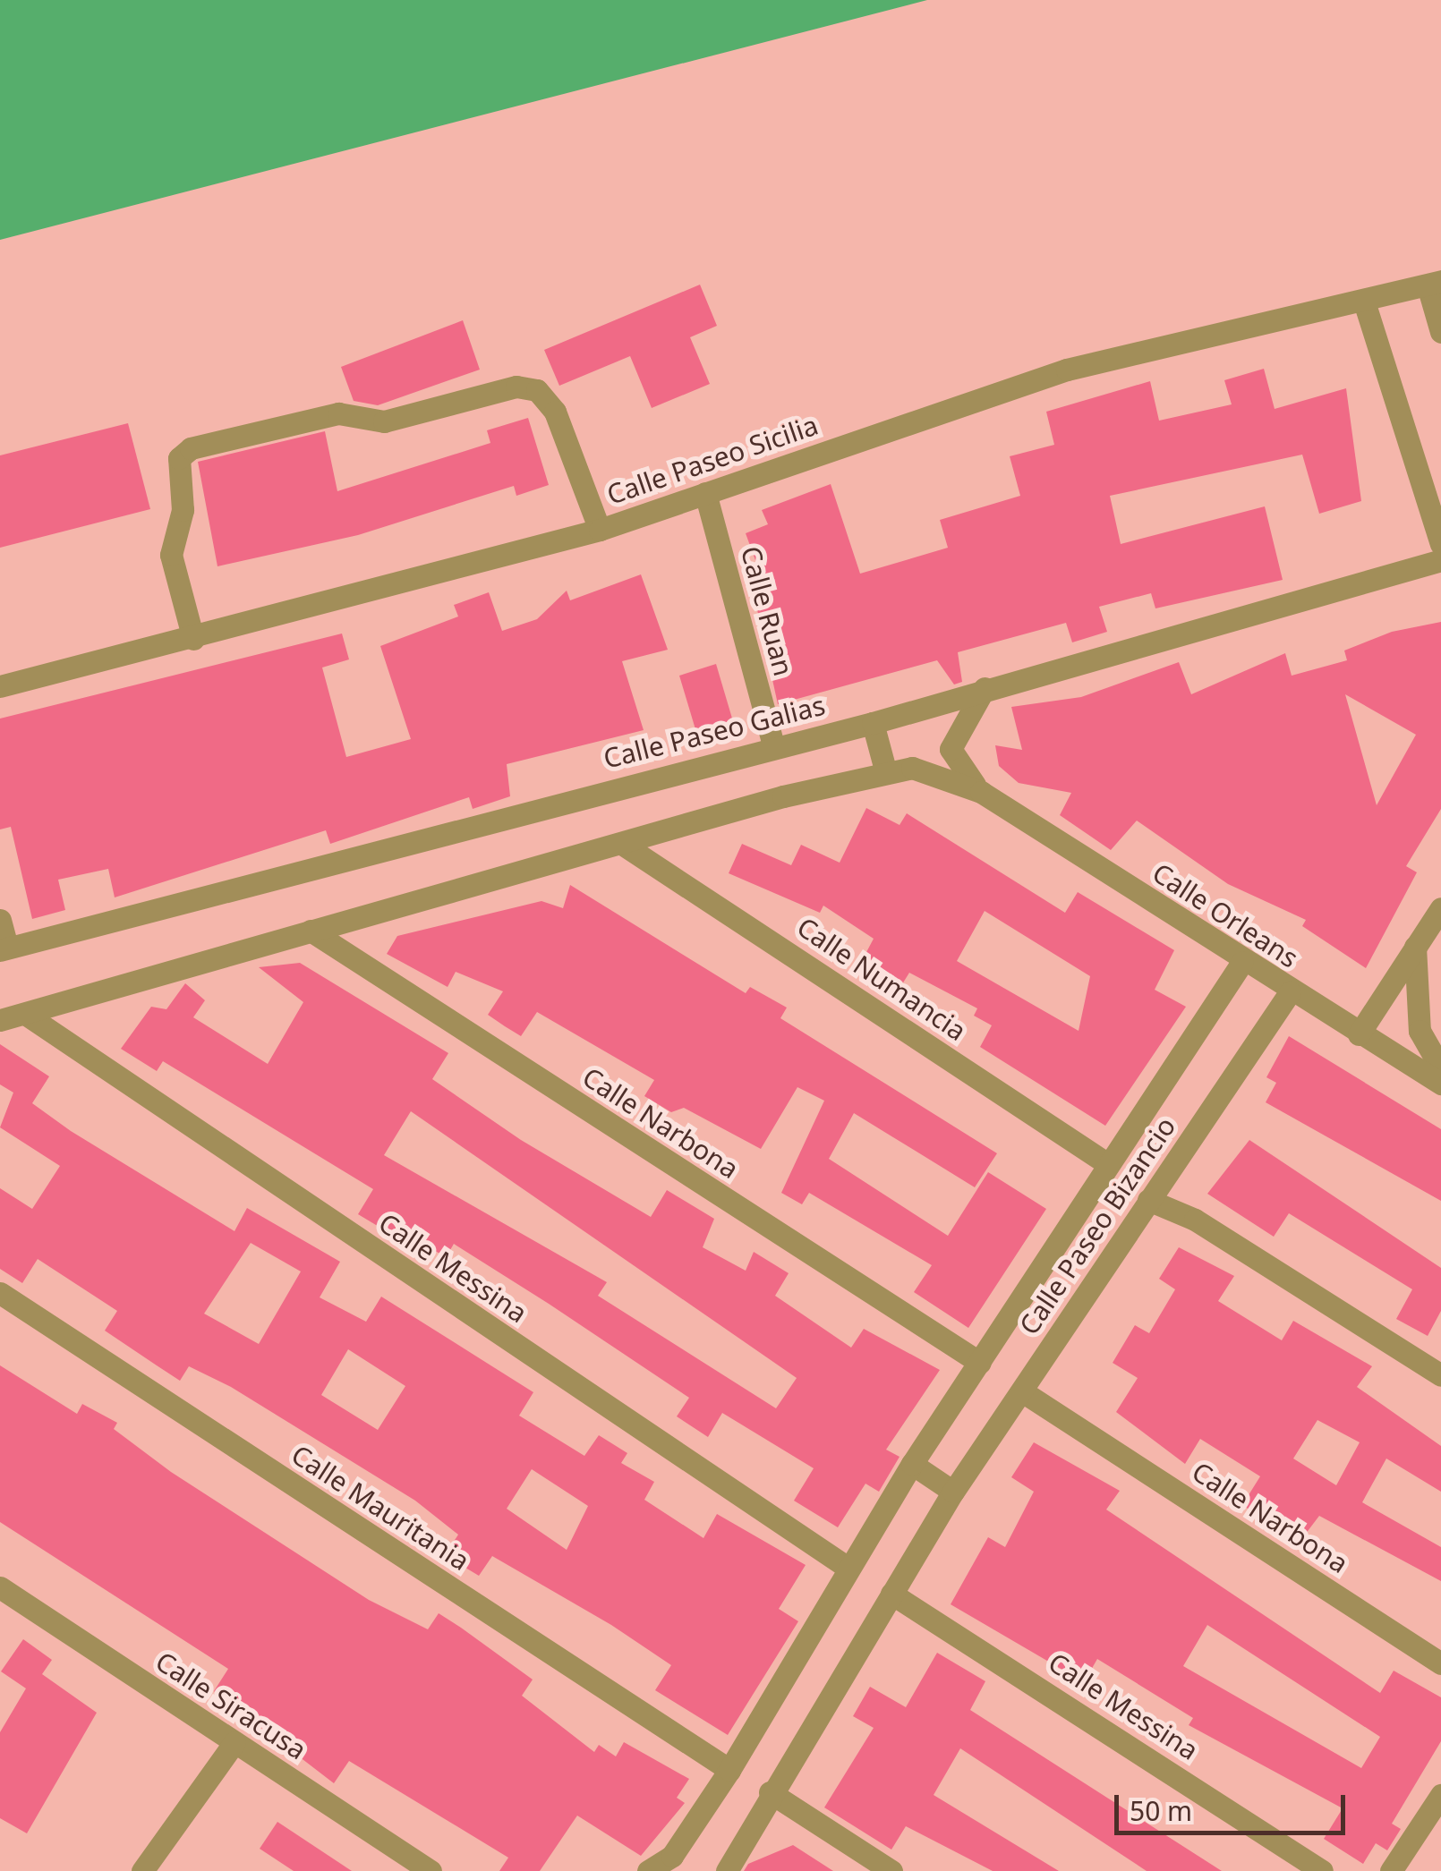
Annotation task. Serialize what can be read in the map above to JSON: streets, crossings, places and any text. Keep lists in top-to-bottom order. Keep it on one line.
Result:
{"streets":{"street":["Calle Paseo Sicilia","Calle Ruan","Calle Paseo Galias","Calle Orleans","Calle Numancia","Calle Narbona","Calle Paseo Bizancio","Calle Messina","Calle Mauritania","Calle Siracusa"]},"crossings":[["Calle Paseo Sicilia","Calle Ruan"],["Calle Ruan","Calle Paseo Galias"],["Calle Orleans","Calle Paseo Bizancio"],["Calle Numancia","Calle Paseo Bizancio"],["Calle Narbona","Calle Paseo Bizancio"],["Calle Paseo Bizancio","Calle Messina"],["Calle Paseo Bizancio","Calle Mauritania"]],"scale_bar":"50 m"}
